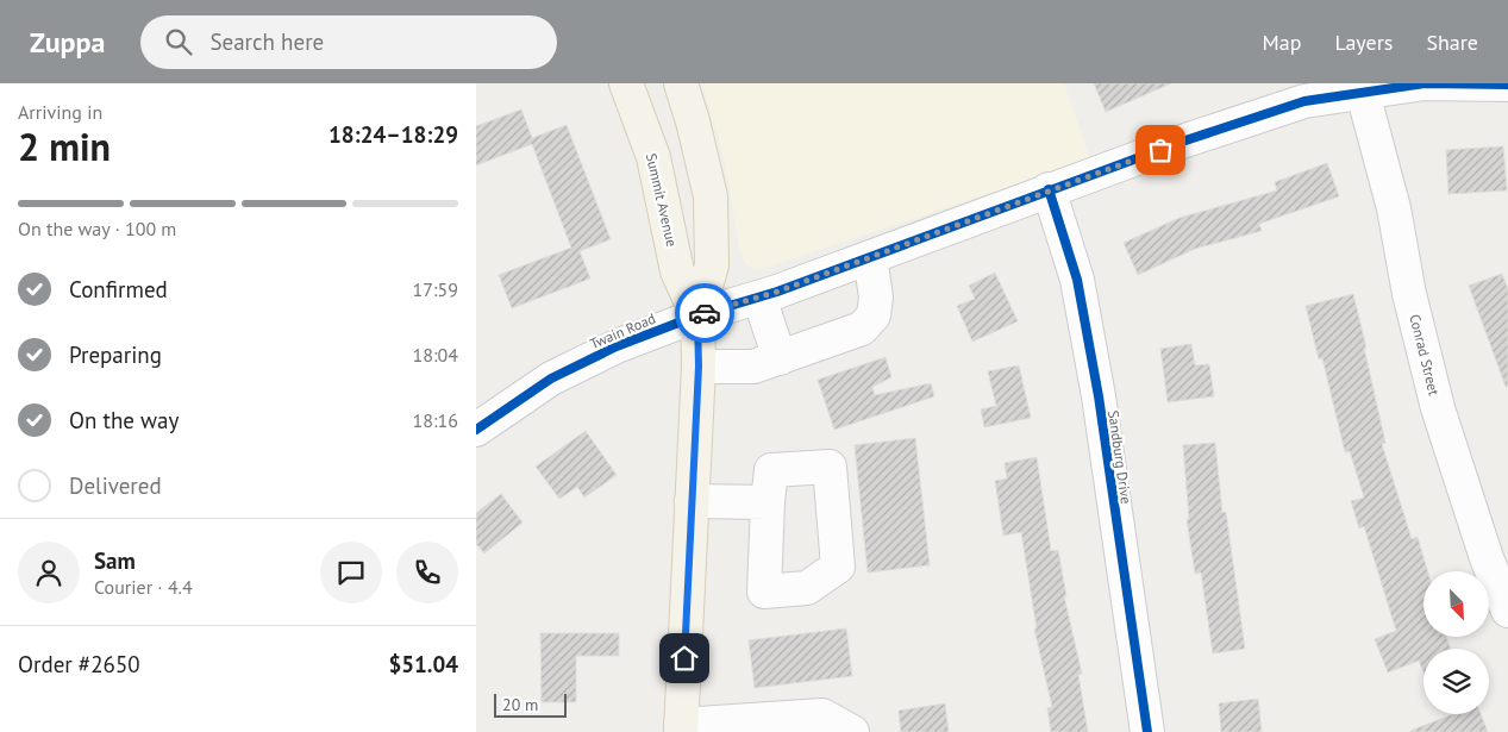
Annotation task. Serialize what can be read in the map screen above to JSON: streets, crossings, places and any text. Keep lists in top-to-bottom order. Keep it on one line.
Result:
{"streets":{"main road":["Summit Avenue"],"street":["Twain Road","Conrad Street","Sandburg Drive"]},"crossings":[["Summit Avenue","Twain Road"],["Twain Road","Conrad Street"],["Twain Road","Sandburg Drive"]],"scale_bar":"20 m","north":"bottom right","page":{"header":"Zuppa","search":"Search here","nav":["Map","Layers","Share"],"heading":["2 min","Arriving in","18:24–18:29"],"panel":["Sam","Courier · 4.4","Order #2650","$51.04"],"bar":"On the way · 100 m","list":[["Confirmed","17:59"],["Preparing","18:04"],["On the way","18:16"],"Delivered"],"scale":"20 m"}}
